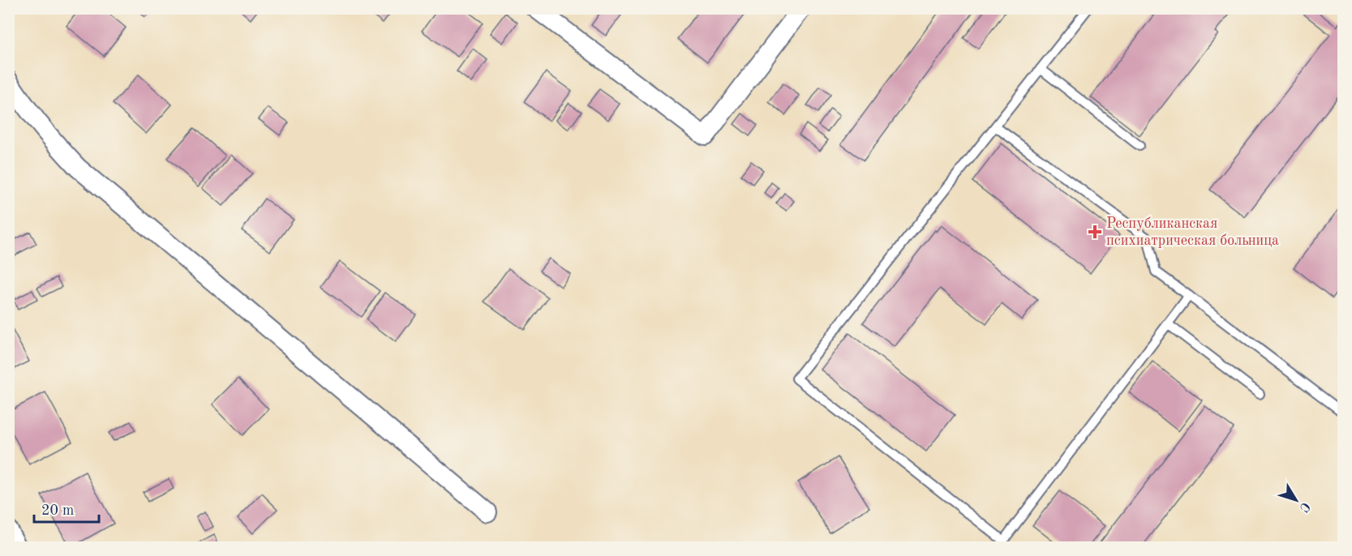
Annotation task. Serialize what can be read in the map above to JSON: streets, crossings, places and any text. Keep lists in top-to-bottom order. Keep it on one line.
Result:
{"places":{"health":["Республиканская психиатрическая больница"]},"scale_bar":"20 m","north":"bottom right"}
